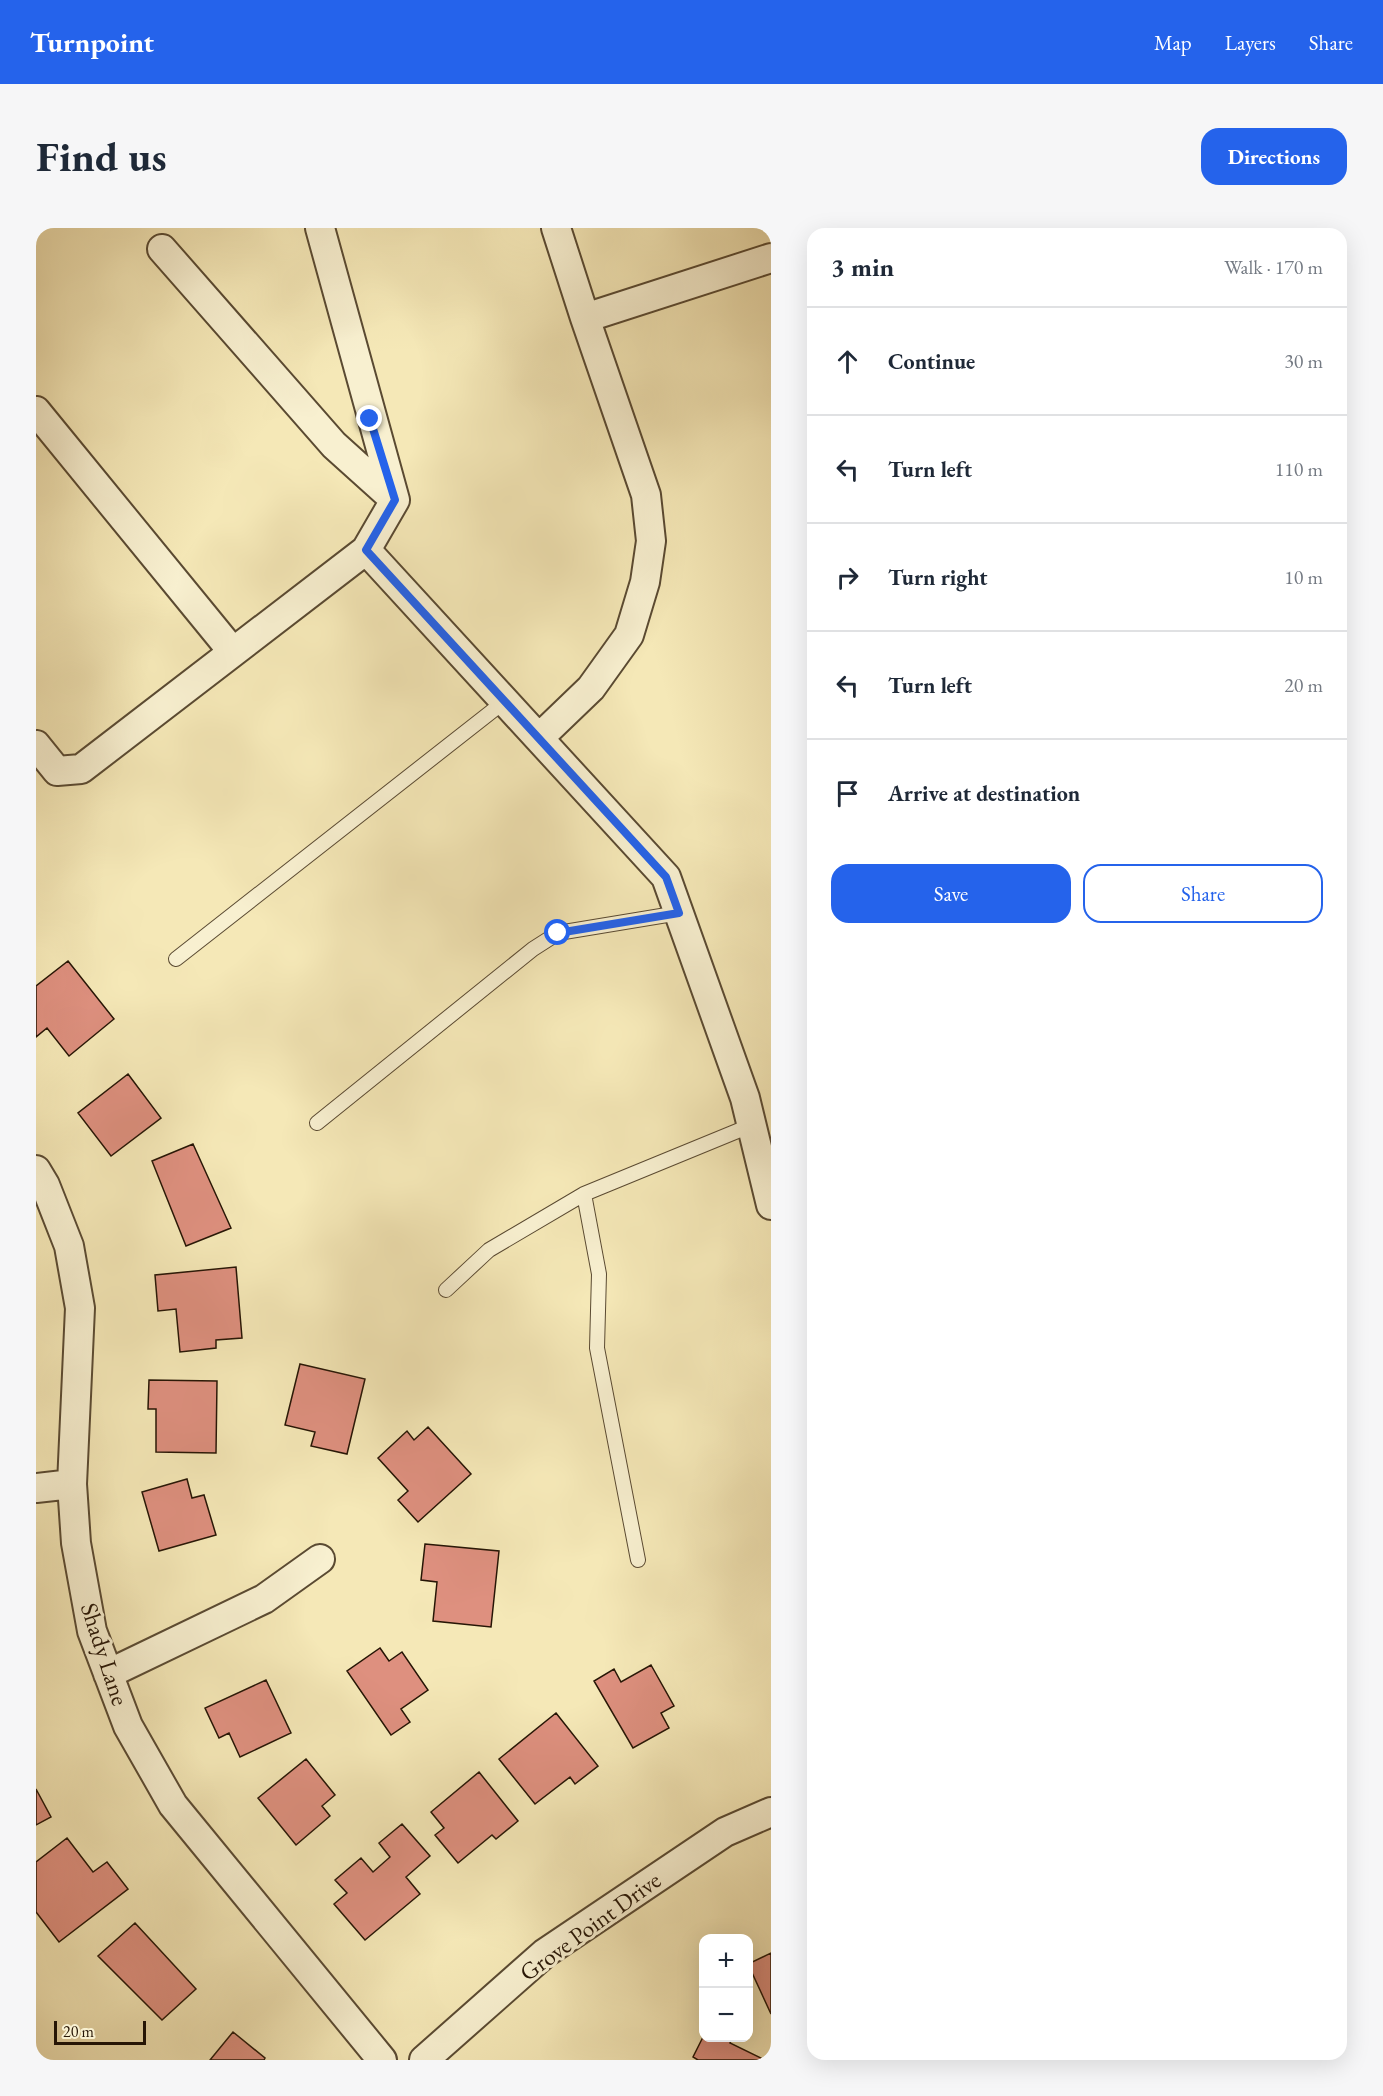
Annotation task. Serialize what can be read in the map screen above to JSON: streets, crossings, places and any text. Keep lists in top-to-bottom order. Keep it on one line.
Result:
{"streets":{"street":["Shady Lane","Grove Point Drive"]},"scale_bar":"20 m","page":{"header":"Turnpoint","nav":["Map","Layers","Share"],"buttons":["Directions",["Save","Share"]],"title":"Find us","heading":["3 min","Walk · 170 m"],"list":[["Continue","30 m"],["Turn left","110 m"],["Turn right","10 m"],["Turn left","20 m"],"Arrive at destination"],"map_buttons":["+","−"],"scale":"20 m"}}
